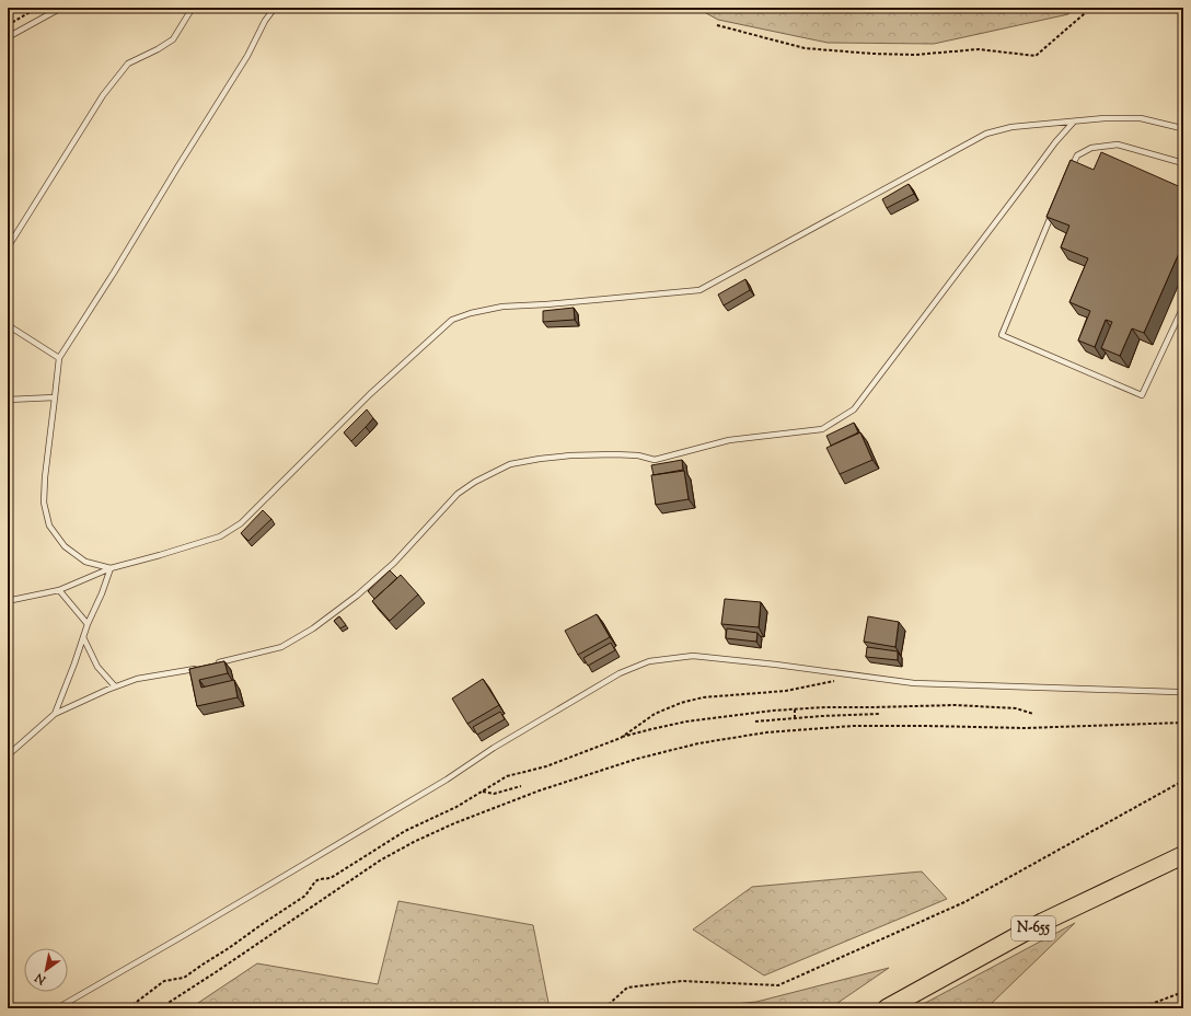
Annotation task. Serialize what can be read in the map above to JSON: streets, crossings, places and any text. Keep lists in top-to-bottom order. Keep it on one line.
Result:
{"streets":{"highway":["N-655"]},"north":"bottom left"}
